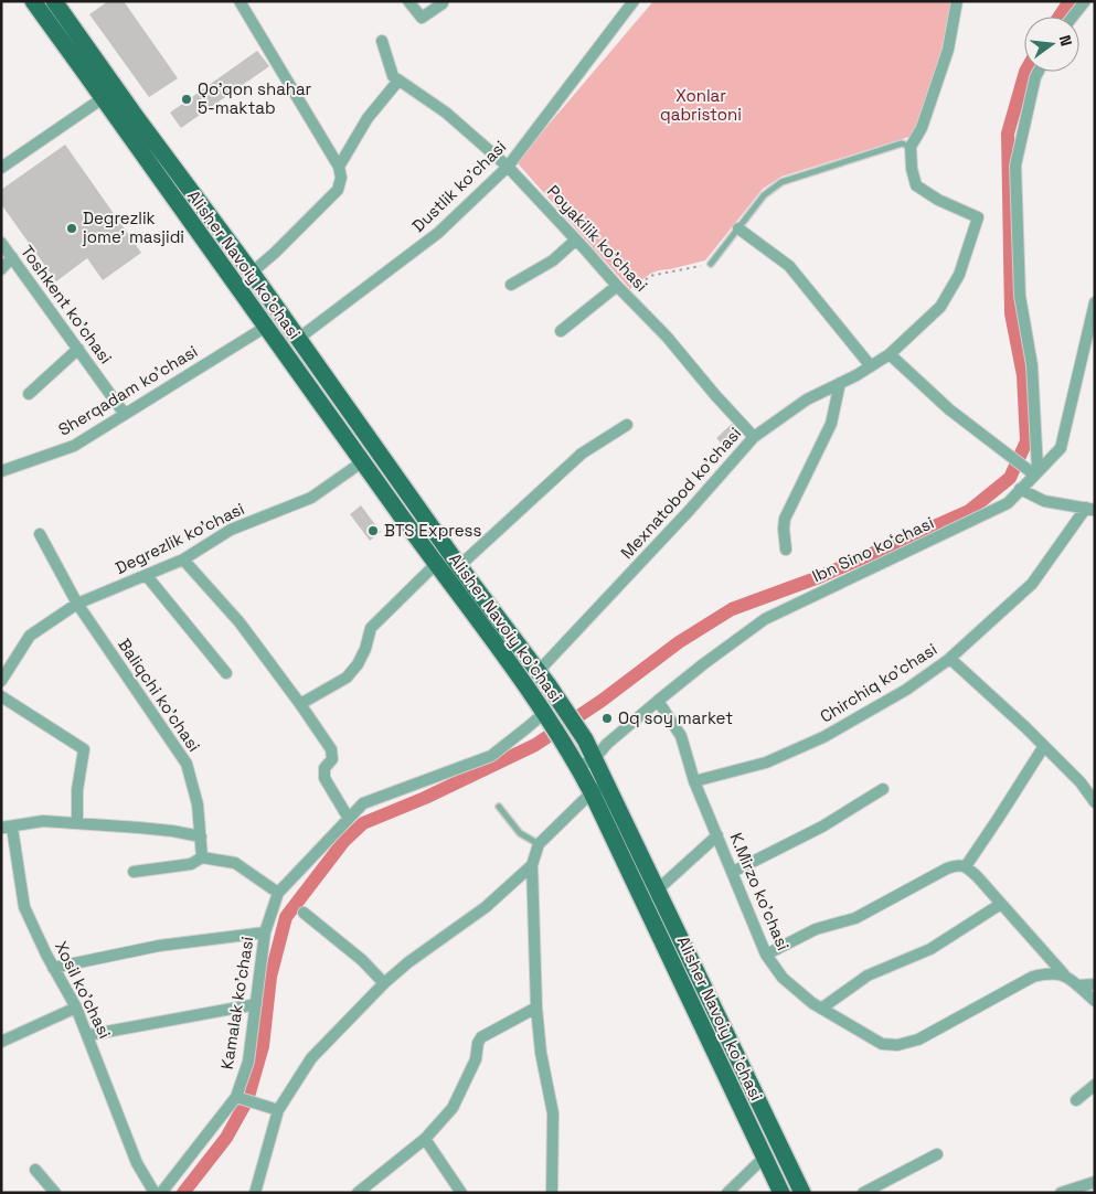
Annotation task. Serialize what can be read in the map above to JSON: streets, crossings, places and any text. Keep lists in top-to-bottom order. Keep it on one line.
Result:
{"streets":{"main road":["Alisher Navoiy ko'chasi"],"street":["Dustlik ko'chasi","Poyakilik ko'chasi","Toshkent ko'chasi","Sherqadam ko'chasi","Mexnatobod ko'chasi","Degrezlik ko'chasi","Ibn Sino ko‘chasi","Chirchiq ko’chasi","Baliqchi ko'chasi","K.Mirzo ko'chasi","Xosil ko'chasi","Kamalak ko'chasi"]},"crossings":[["Dustlik ko'chasi","Poyakilik ko'chasi"],["Dustlik ko'chasi","Alisher Navoiy ko'chasi"],["Poyakilik ko'chasi","Mexnatobod ko'chasi"],["Alisher Navoiy ko'chasi","Sherqadam ko'chasi"],["Alisher Navoiy ko'chasi","Mexnatobod ko'chasi"],["Alisher Navoiy ko'chasi","Degrezlik ko'chasi"],["Alisher Navoiy ko'chasi","Ibn Sino ko‘chasi"],["Toshkent ko'chasi","Sherqadam ko'chasi"],["Degrezlik ko'chasi","Baliqchi ko'chasi"],["Ibn Sino ko‘chasi","K.Mirzo ko'chasi"],["Chirchiq ko’chasi","K.Mirzo ko'chasi"]],"parks":["Xonlar qabristoni"],"places":["Qo'qon shahar 5-maktab","Degrezlik jome' masjidi","BTS Express","Oq soy market"],"north":"right"}
